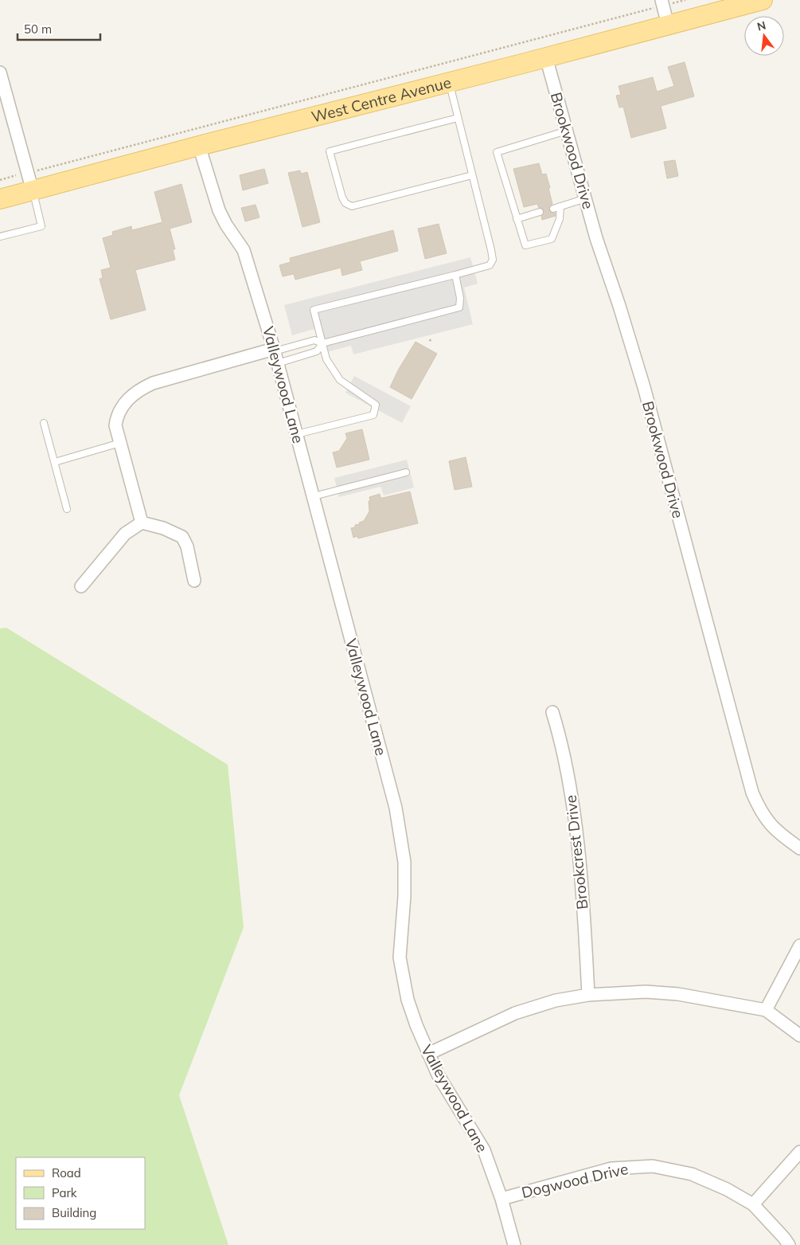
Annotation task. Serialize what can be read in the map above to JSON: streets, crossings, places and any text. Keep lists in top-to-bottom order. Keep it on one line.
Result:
{"streets":{"main road":["West Centre Avenue"],"street":["Brookwood Drive","Valleywood Lane","Brookcrest Drive","Dogwood Drive"]},"crossings":[["West Centre Avenue","Brookwood Drive"],["West Centre Avenue","Valleywood Lane"],["Valleywood Lane","Dogwood Drive"]],"legend":["Road","Park","Building"],"scale_bar":"50 m","north":"top"}
